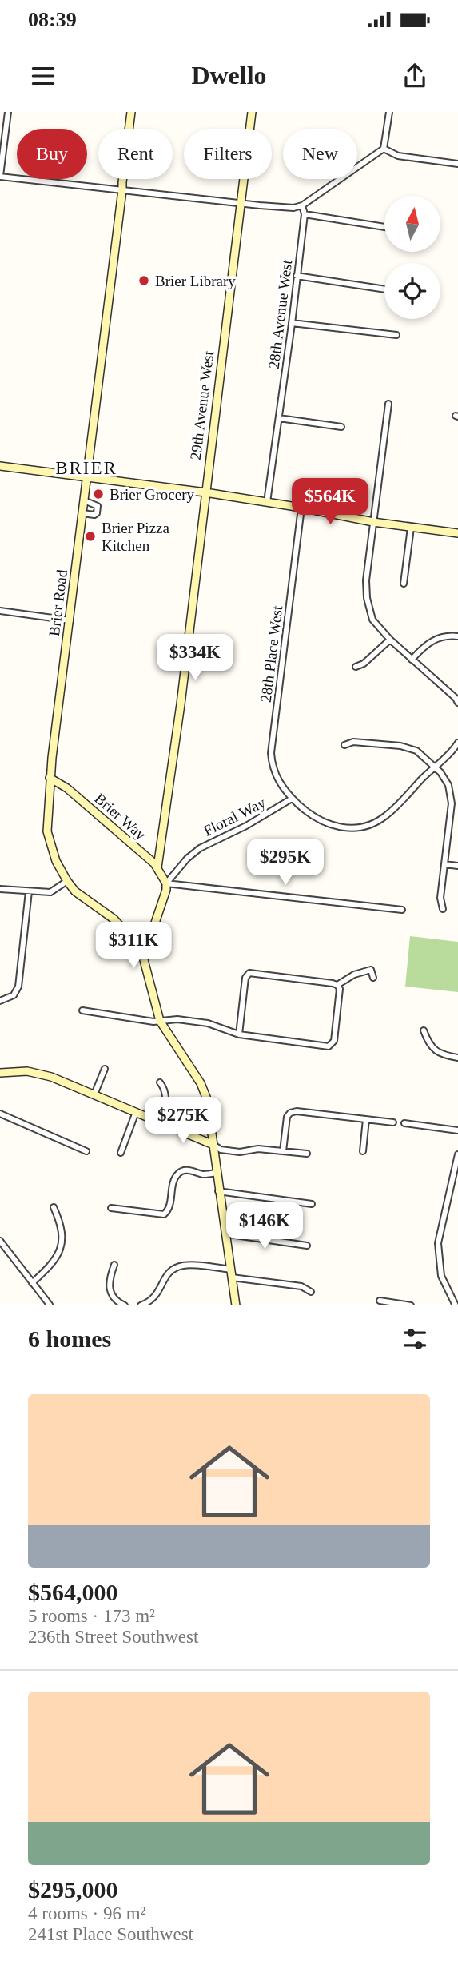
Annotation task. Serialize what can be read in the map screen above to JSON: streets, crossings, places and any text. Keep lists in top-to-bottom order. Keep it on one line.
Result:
{"streets":{"street":["28th Avenue West","29th Avenue West","Brier Road","28th Place West","Brier Way","Floral Way"]},"crossings":[["29th Avenue West","Brier Way"],["Brier Road","Brier Way"],["28th Place West","Floral Way"],["Brier Way","Floral Way"]],"districts":["BRIER"],"places":["Brier Library","Brier Grocery","Brier Pizza Kitchen"],"north":"top","page":{"status":"08:39","header":"Dwello","chip":["Buy","Rent","Filters","New"],"price":["$564K","$334K","$295K","$311K","$275K","$146K"],"heading":"6 homes","list":[{"name":"$564,000","note":"5 rooms · 173 m² · 236th Street Southwest"},{"name":"$295,000","note":"4 rooms · 96 m² · 241st Place Southwest"}]}}
